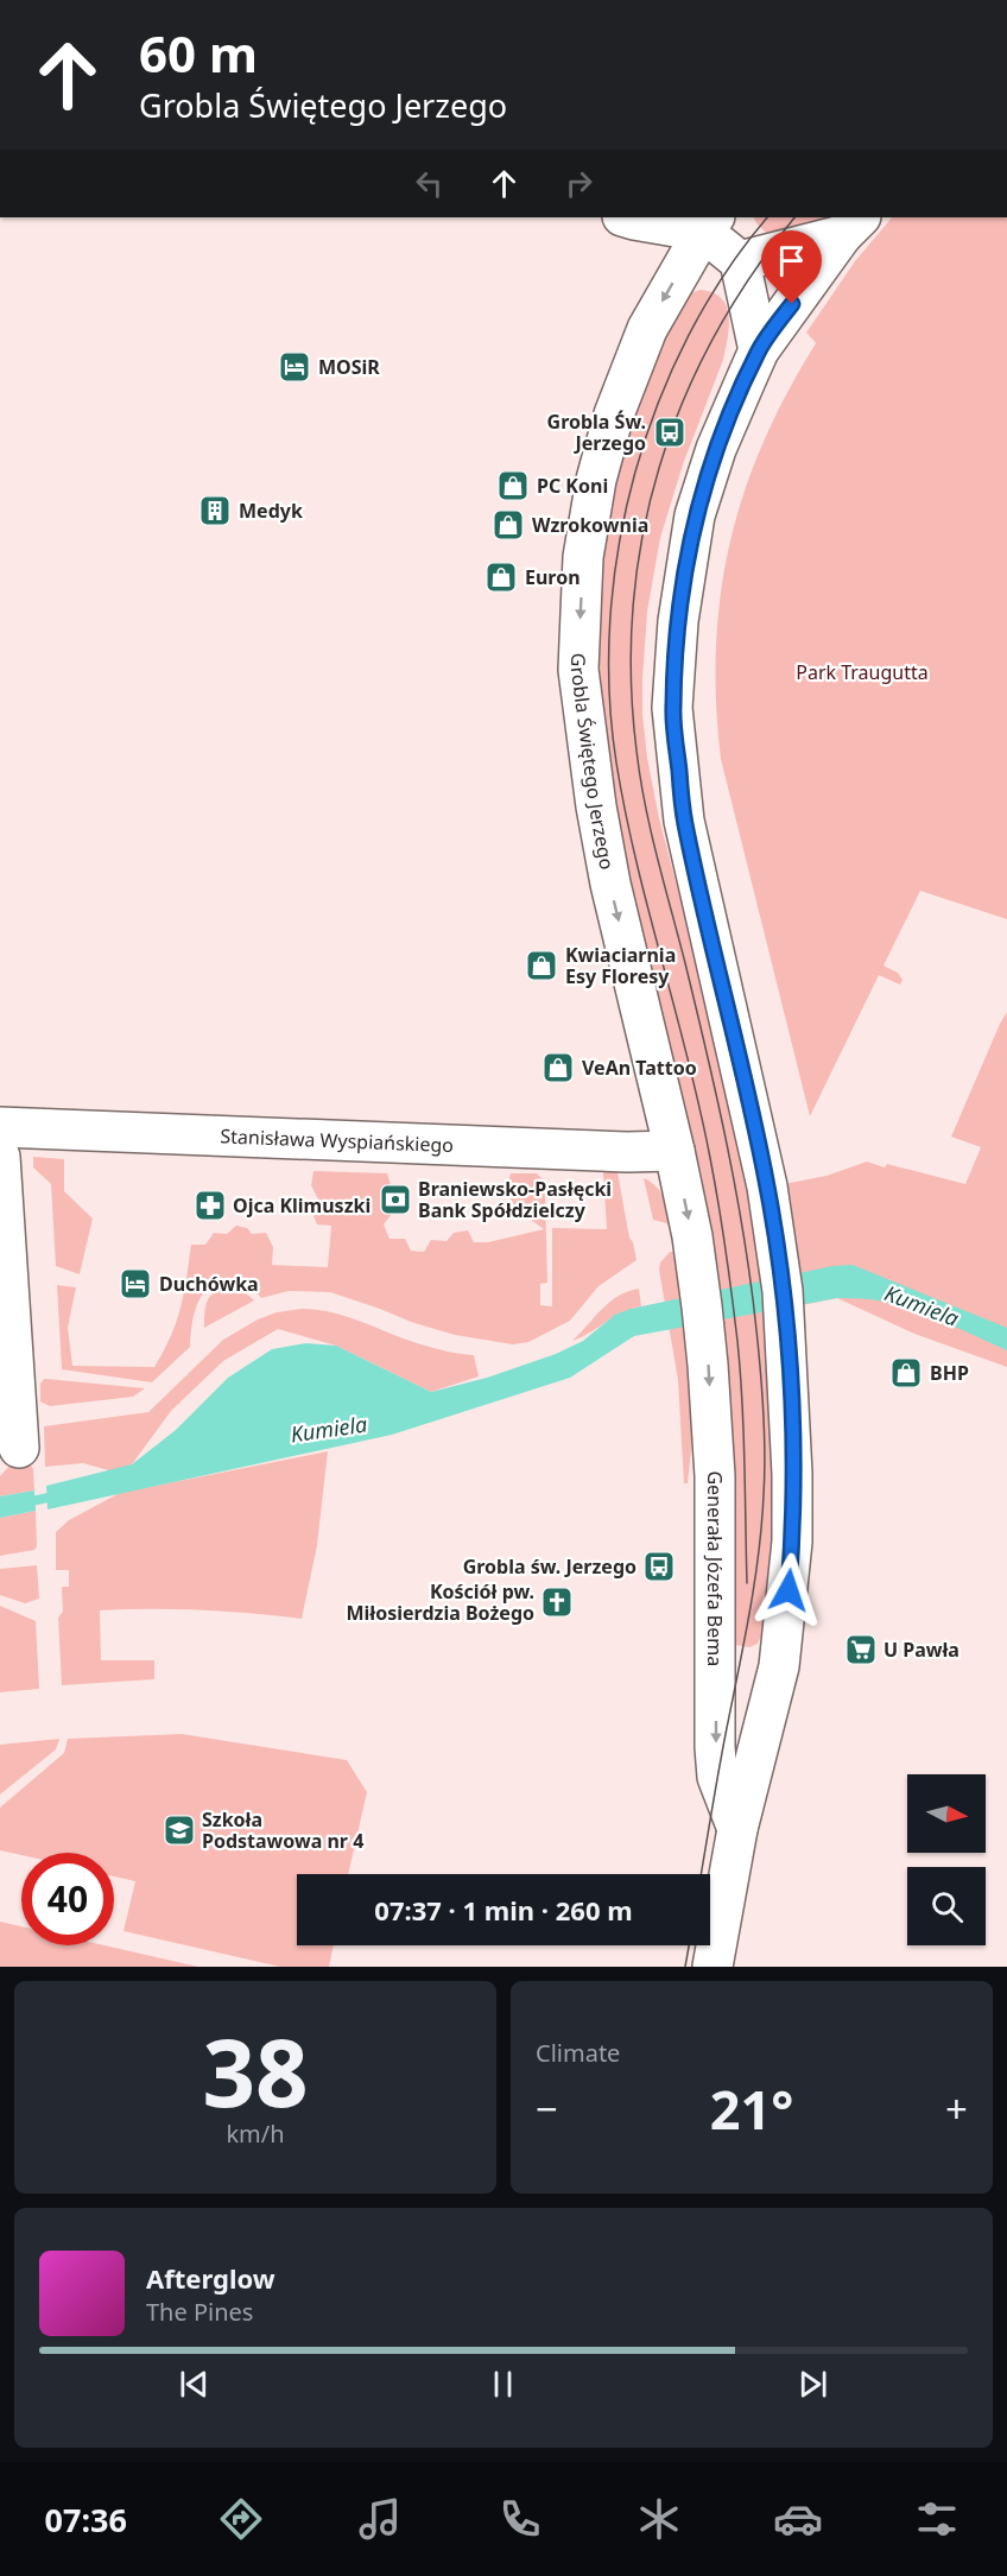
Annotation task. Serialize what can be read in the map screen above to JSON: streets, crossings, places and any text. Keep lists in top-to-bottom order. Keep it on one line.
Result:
{"streets":{"street":["Grobla Świętego Jerzego","Stanisława Wyspiańskiego","Generała Józefa Bema"]},"crossings":[["Grobla Świętego Jerzego","Stanisława Wyspiańskiego"],["Grobla Świętego Jerzego","Generała Józefa Bema"]],"water":["Kumiela"],"parks":["Park Traugutta"],"places":{"hotel":["MOSiR","Duchówka"],"bus stop":["Grobla Św. Jerzego","Grobla św. Jerzego"],"shop":["PC Koni","Wzrokownia","Euron","Kwiaciarnia Esy Floresy","VeAn Tattoo","BHP"],"building":["Medyk"],"bank":["Braniewsko-Pasłęcki Bank Spółdzielczy"],"pharmacy":["Ojca Klimuszki"],"church":["Kościół pw. Miłosierdzia Bożego"],"supermarket":["U Pawła"],"school or university":["Szkoła Podstawowa nr 4"]},"north":"right","page":{"turn":["60 m","Grobla Świętego Jerzego"],"limit":"40","trip":"07:37 · 1 min · 260 m","tile":[["38","km/h"],"Climate"],"heat":["−","21°","+"],"song":["Afterglow","The Pines"],"tabs":"07:36"}}
